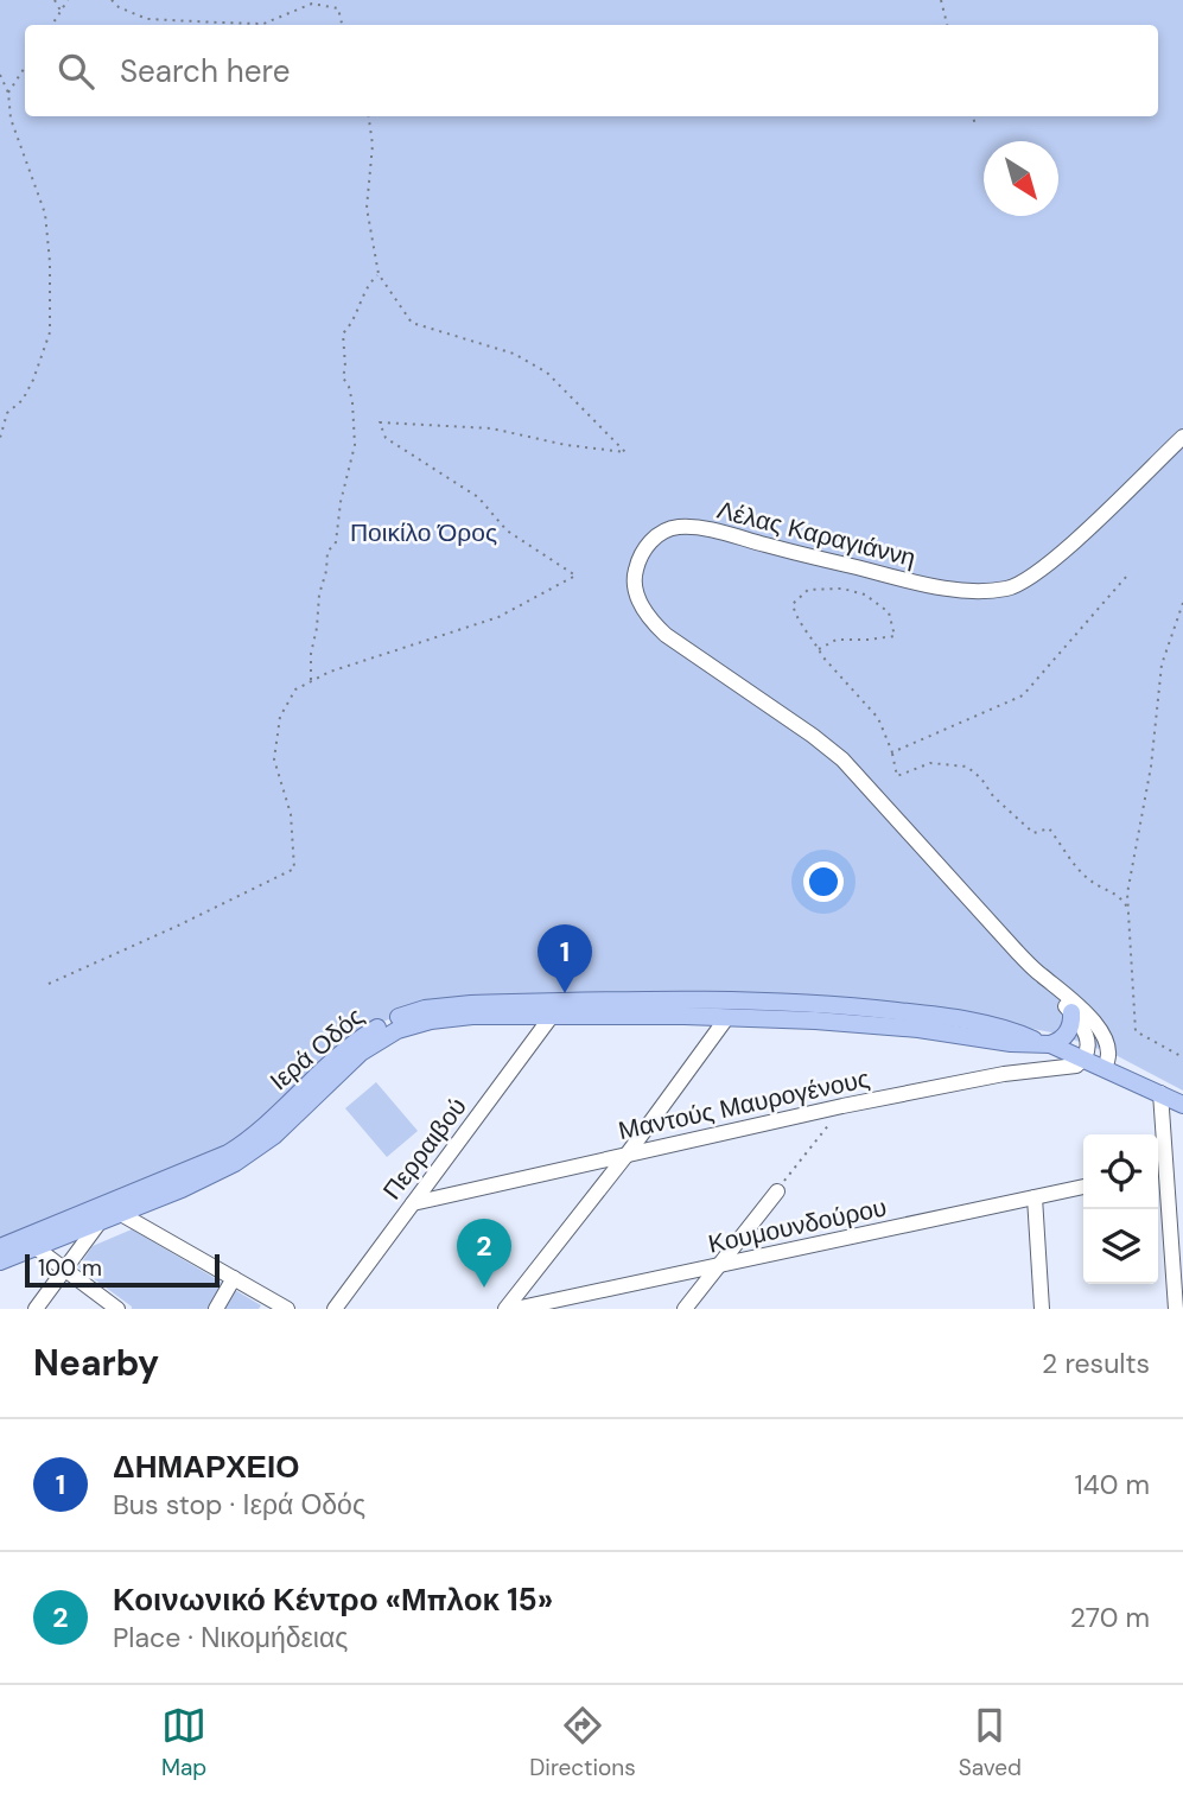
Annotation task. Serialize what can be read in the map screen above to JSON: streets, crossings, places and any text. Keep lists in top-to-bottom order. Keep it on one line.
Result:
{"streets":{"main road":["Ιερά Οδός"],"street":["Λέλας Καραγιάννη","Μαντούς Μαυρογένους","Περραιβού","Κουμουνδούρου"]},"crossings":[["Λέλας Καραγιάννη","Ιερά Οδός"],["Λέλας Καραγιάννη","Μαντούς Μαυρογένους"],["Ιερά Οδός","Μαντούς Μαυρογένους"],["Ιερά Οδός","Περραιβού"],["Μαντούς Μαυρογένους","Περραιβού"]],"parks":["Ποικίλο Όρος"],"scale_bar":"100 m","north":"bottom right","page":{"search":"Search here","pins":["1","2"],"scale":"100 m","heading":["Nearby","2 results"],"list":[{"mark":"1","name":"ΔΗΜΑΡΧΕΙΟ","note":"Bus stop · Ιερά Οδός","value":"140 m"},{"mark":"2","name":"Κοινωνικό Κέντρο «Μπλοκ 15»","note":"Place · Νικομήδειας","value":"270 m"}],"nav":["Map","Directions","Saved"]}}
